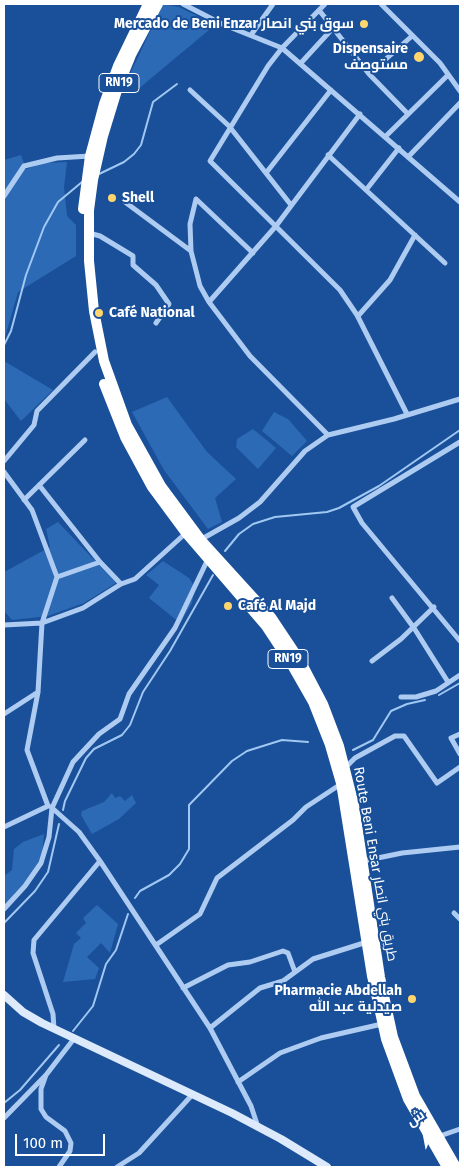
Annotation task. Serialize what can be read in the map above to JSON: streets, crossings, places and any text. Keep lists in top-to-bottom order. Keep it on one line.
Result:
{"streets":{"highway":["RN19","Route Beni Ensar طريق بني انصار"]},"places":["Mercado de Beni Enzar سوق بني انصار","Dispensaire مستوصف","Shell","Café National","Café Al Majd","Pharmacie Abdellah صيدلية عبد الله"],"scale_bar":"100 m","north":"top left"}
